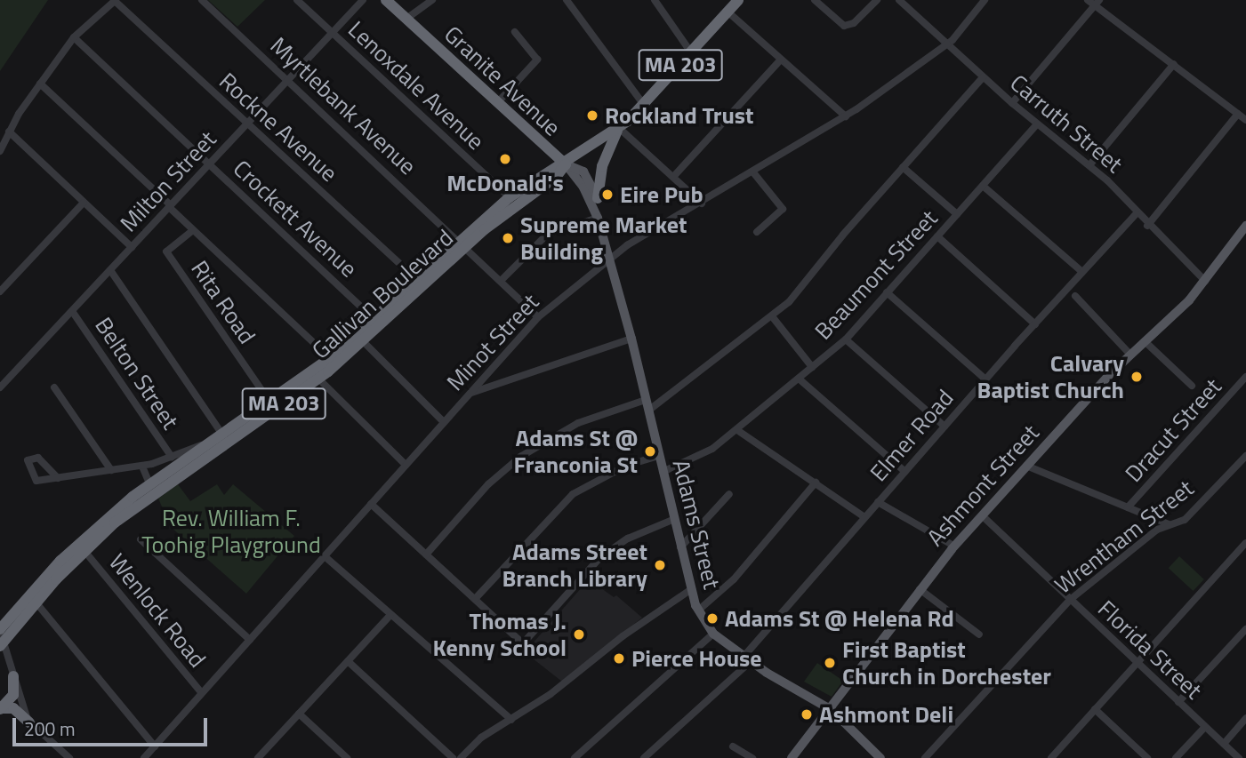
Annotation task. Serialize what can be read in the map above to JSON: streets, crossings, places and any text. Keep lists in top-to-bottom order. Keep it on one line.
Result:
{"streets":{"highway":["MA 203","Granite Avenue","Gallivan Boulevard"],"main road":["Ashmont Street","Adams Street"],"street":["Lenoxdale Avenue","Myrtlebank Avenue","Carruth Street","Rockne Avenue","Milton Street","Crockett Avenue","Beaumont Street","Rita Road","Minot Street","Belton Street","Dracut Street","Elmer Road","Wrentham Street","Wenlock Road","Florida Street"]},"crossings":[["Granite Avenue","Gallivan Boulevard"],["Granite Avenue","Adams Street"],["Lenoxdale Avenue","Milton Street"],["Lenoxdale Avenue","Gallivan Boulevard"],["Myrtlebank Avenue","Milton Street"],["Myrtlebank Avenue","Gallivan Boulevard"],["Myrtlebank Avenue","Minot Street"],["Carruth Street","Beaumont Street"],["Carruth Street","Minot Street"],["Carruth Street","Elmer Road"],["Carruth Street","Ashmont Street"],["Rockne Avenue","Milton Street"],["Rockne Avenue","Gallivan Boulevard"],["Milton Street","Crockett Avenue"],["Milton Street","Belton Street"],["Crockett Avenue","Gallivan Boulevard"],["Beaumont Street","Adams Street"],["Gallivan Boulevard","Rita Road"],["Gallivan Boulevard","Belton Street"],["Gallivan Boulevard","Adams Street"],["Gallivan Boulevard","Wenlock Road"],["Minot Street","Adams Street"],["Minot Street","Wenlock Road"],["Elmer Road","Adams Street"],["Ashmont Street","Adams Street"],["Ashmont Street","Florida Street"],["Wrentham Street","Florida Street"]],"parks":["Rev. William F. Toohig Playground"],"places":["Rockland Trust","McDonald's","Eire Pub","Supreme Market Building","Calvary Baptist Church","Adams St @ Franconia St","Adams Street Branch Library","Adams St @ Helena Rd","Thomas J. Kenny School","Pierce House","First Baptist Church in Dorchester","Ashmont Deli"],"scale_bar":"200 m"}
